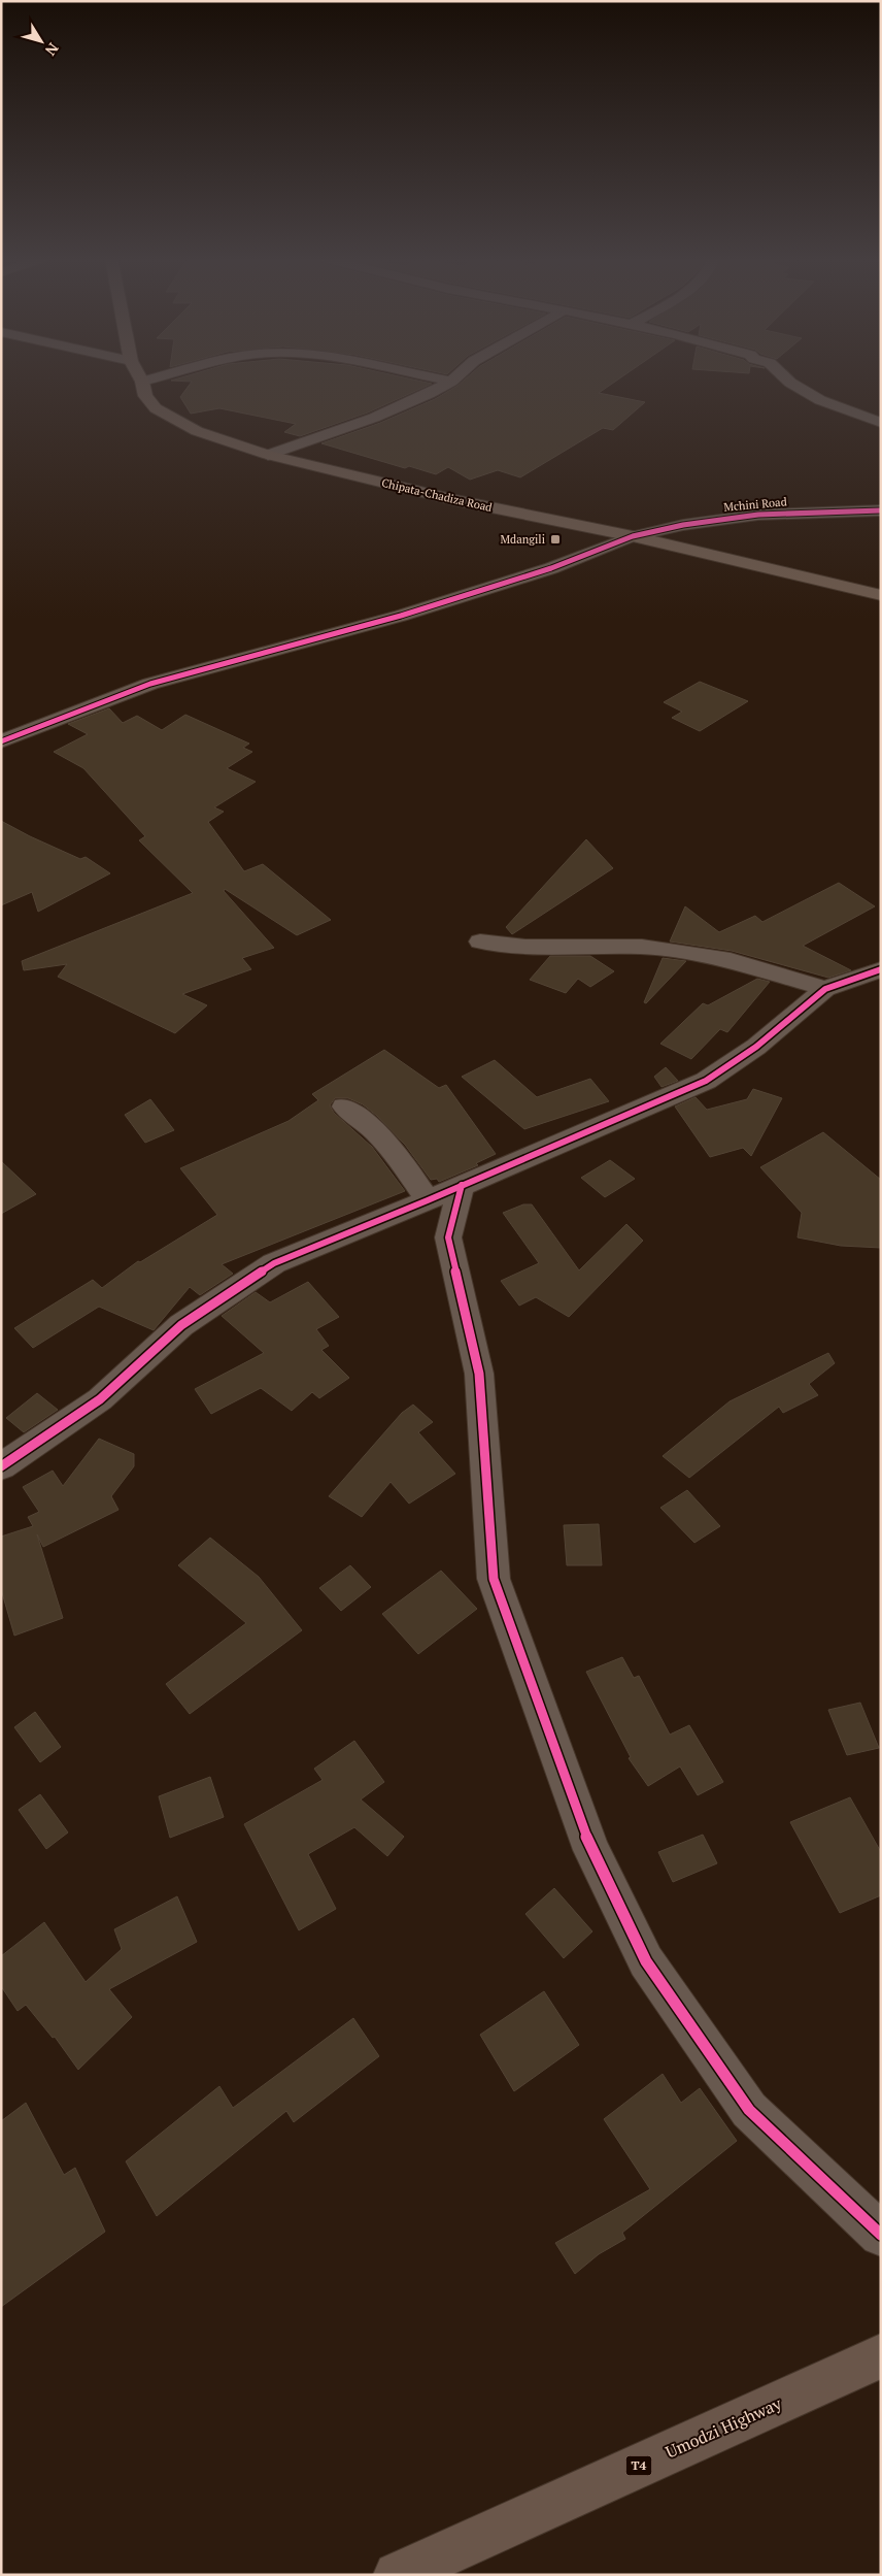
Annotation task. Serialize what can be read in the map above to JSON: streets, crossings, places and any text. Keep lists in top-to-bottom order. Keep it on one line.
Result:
{"streets":{"highway":["Umodzi Highway","T4"],"main road":["Chipata-Chadiza Road"],"street":["Mchini Road"]},"crossings":[["Chipata-Chadiza Road","Mchini Road"]],"places":{"transit":["Mdangili"]},"north":"bottom right"}
